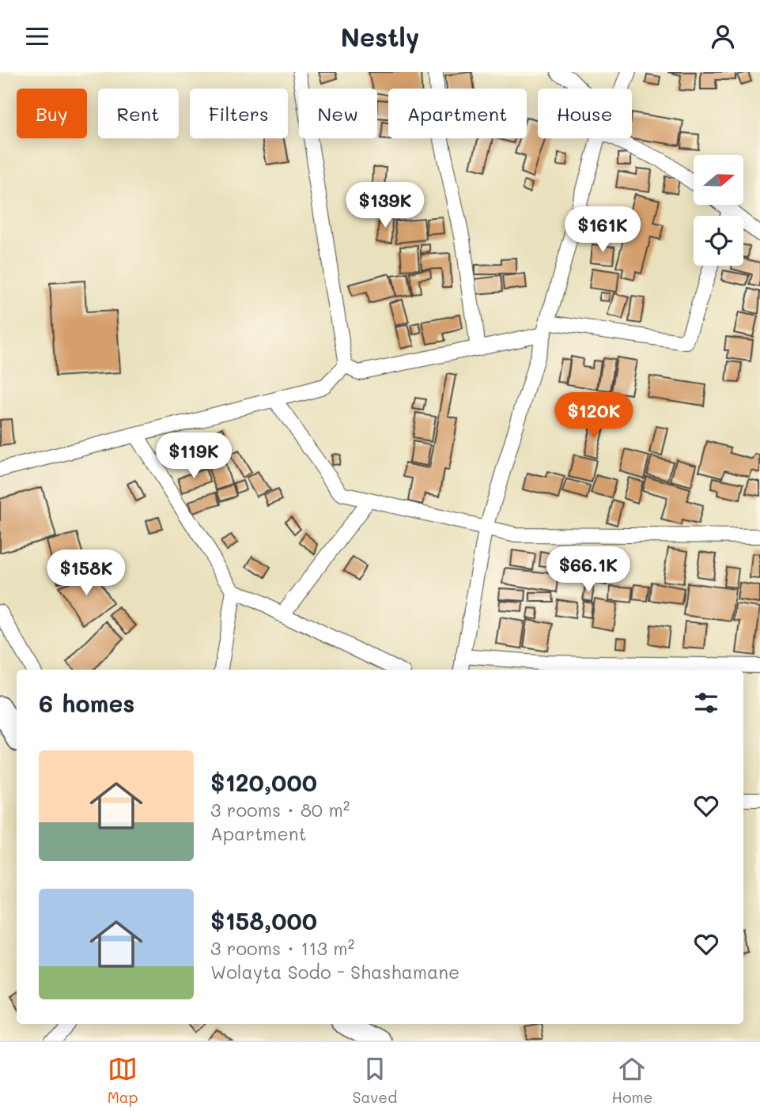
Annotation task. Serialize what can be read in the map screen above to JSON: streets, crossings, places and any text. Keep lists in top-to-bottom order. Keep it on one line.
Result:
{"north":"right","page":{"header":"Nestly","chip":["Buy","Rent","Filters","New","Apartment","House"],"price":["$139K","$161K","$120K","$119K","$66.1K","$158K"],"heading":"6 homes","list":[{"name":"$120,000","note":"3 rooms · 80 m² · Apartment"},{"name":"$158,000","note":"3 rooms · 113 m² · Wolayta Sodo - Shashamane"}],"tabs":["Map","Saved","Home"]}}
